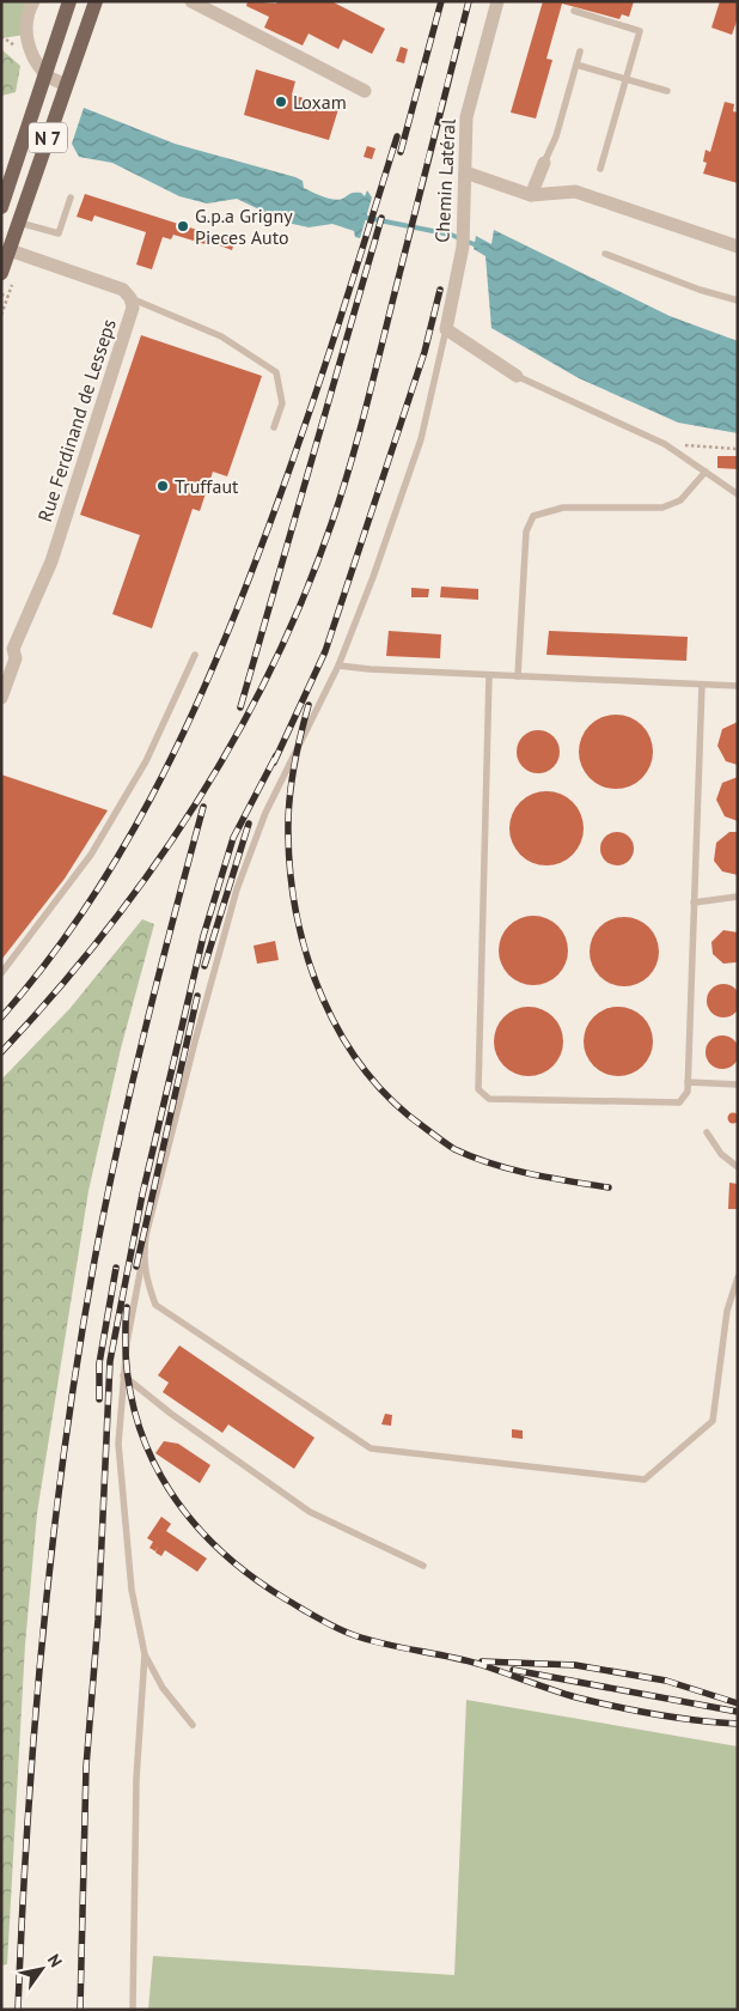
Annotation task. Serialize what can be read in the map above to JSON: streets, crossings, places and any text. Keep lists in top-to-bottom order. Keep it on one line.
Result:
{"streets":{"main road":["N 7"],"street":["Chemin Latéral","Rue Ferdinand de Lesseps"]},"crossings":[["N 7","Rue Ferdinand de Lesseps"]],"places":["Loxam","G.p.a Grigny Pieces Auto","Truffaut"],"north":"top right"}
